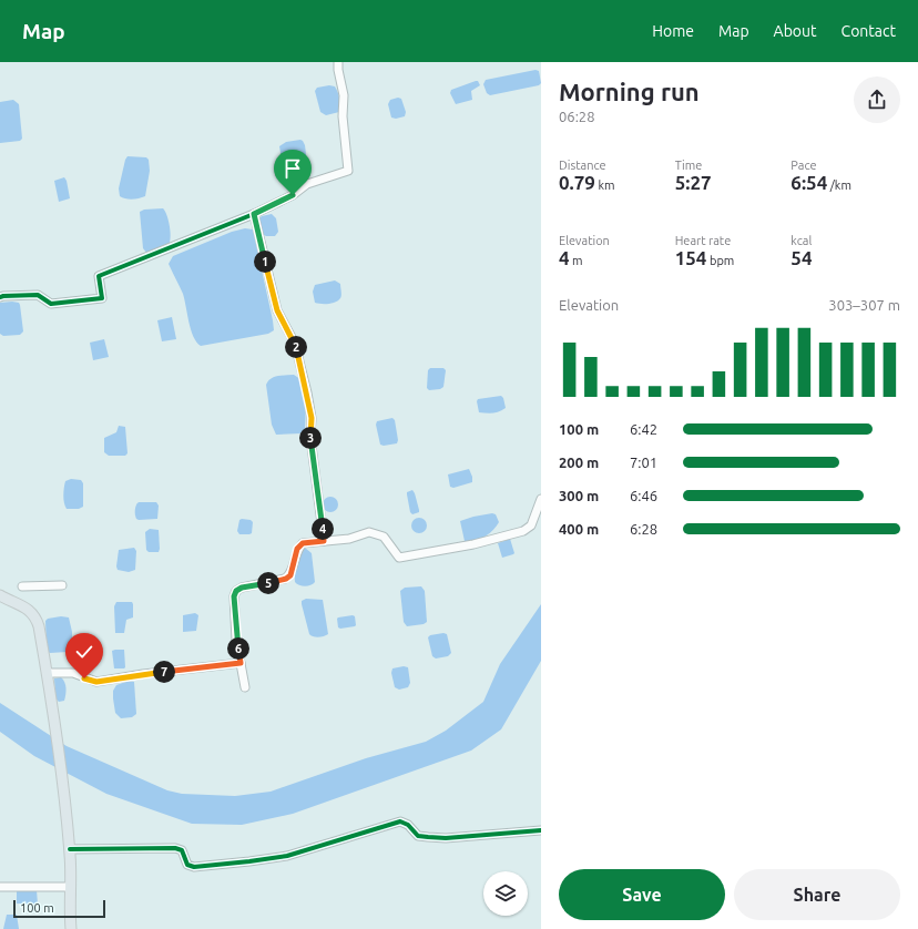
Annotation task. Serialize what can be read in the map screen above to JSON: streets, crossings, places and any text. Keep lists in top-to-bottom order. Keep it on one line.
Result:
{"scale_bar":"100 m","page":{"header":"Map","nav":["Home","Map","About","Contact"],"heading":["Morning run","06:28"],"stats":[["Distance","0.79 km"],["Time","5:27"],["Pace","6:54 /km"],["Elevation","4 m"],["Heart rate","154 bpm"],["kcal","54"]],"pins":["1","2","3","4","5","6","7"],"chart":["Elevation","303–307 m"],"list":[{"name":"100 m","note":"6:42"},{"name":"200 m","note":"7:01"},{"name":"300 m","note":"6:46"},{"name":"400 m","note":"6:28"}],"buttons":["Save","Share"],"scale":"100 m"}}
